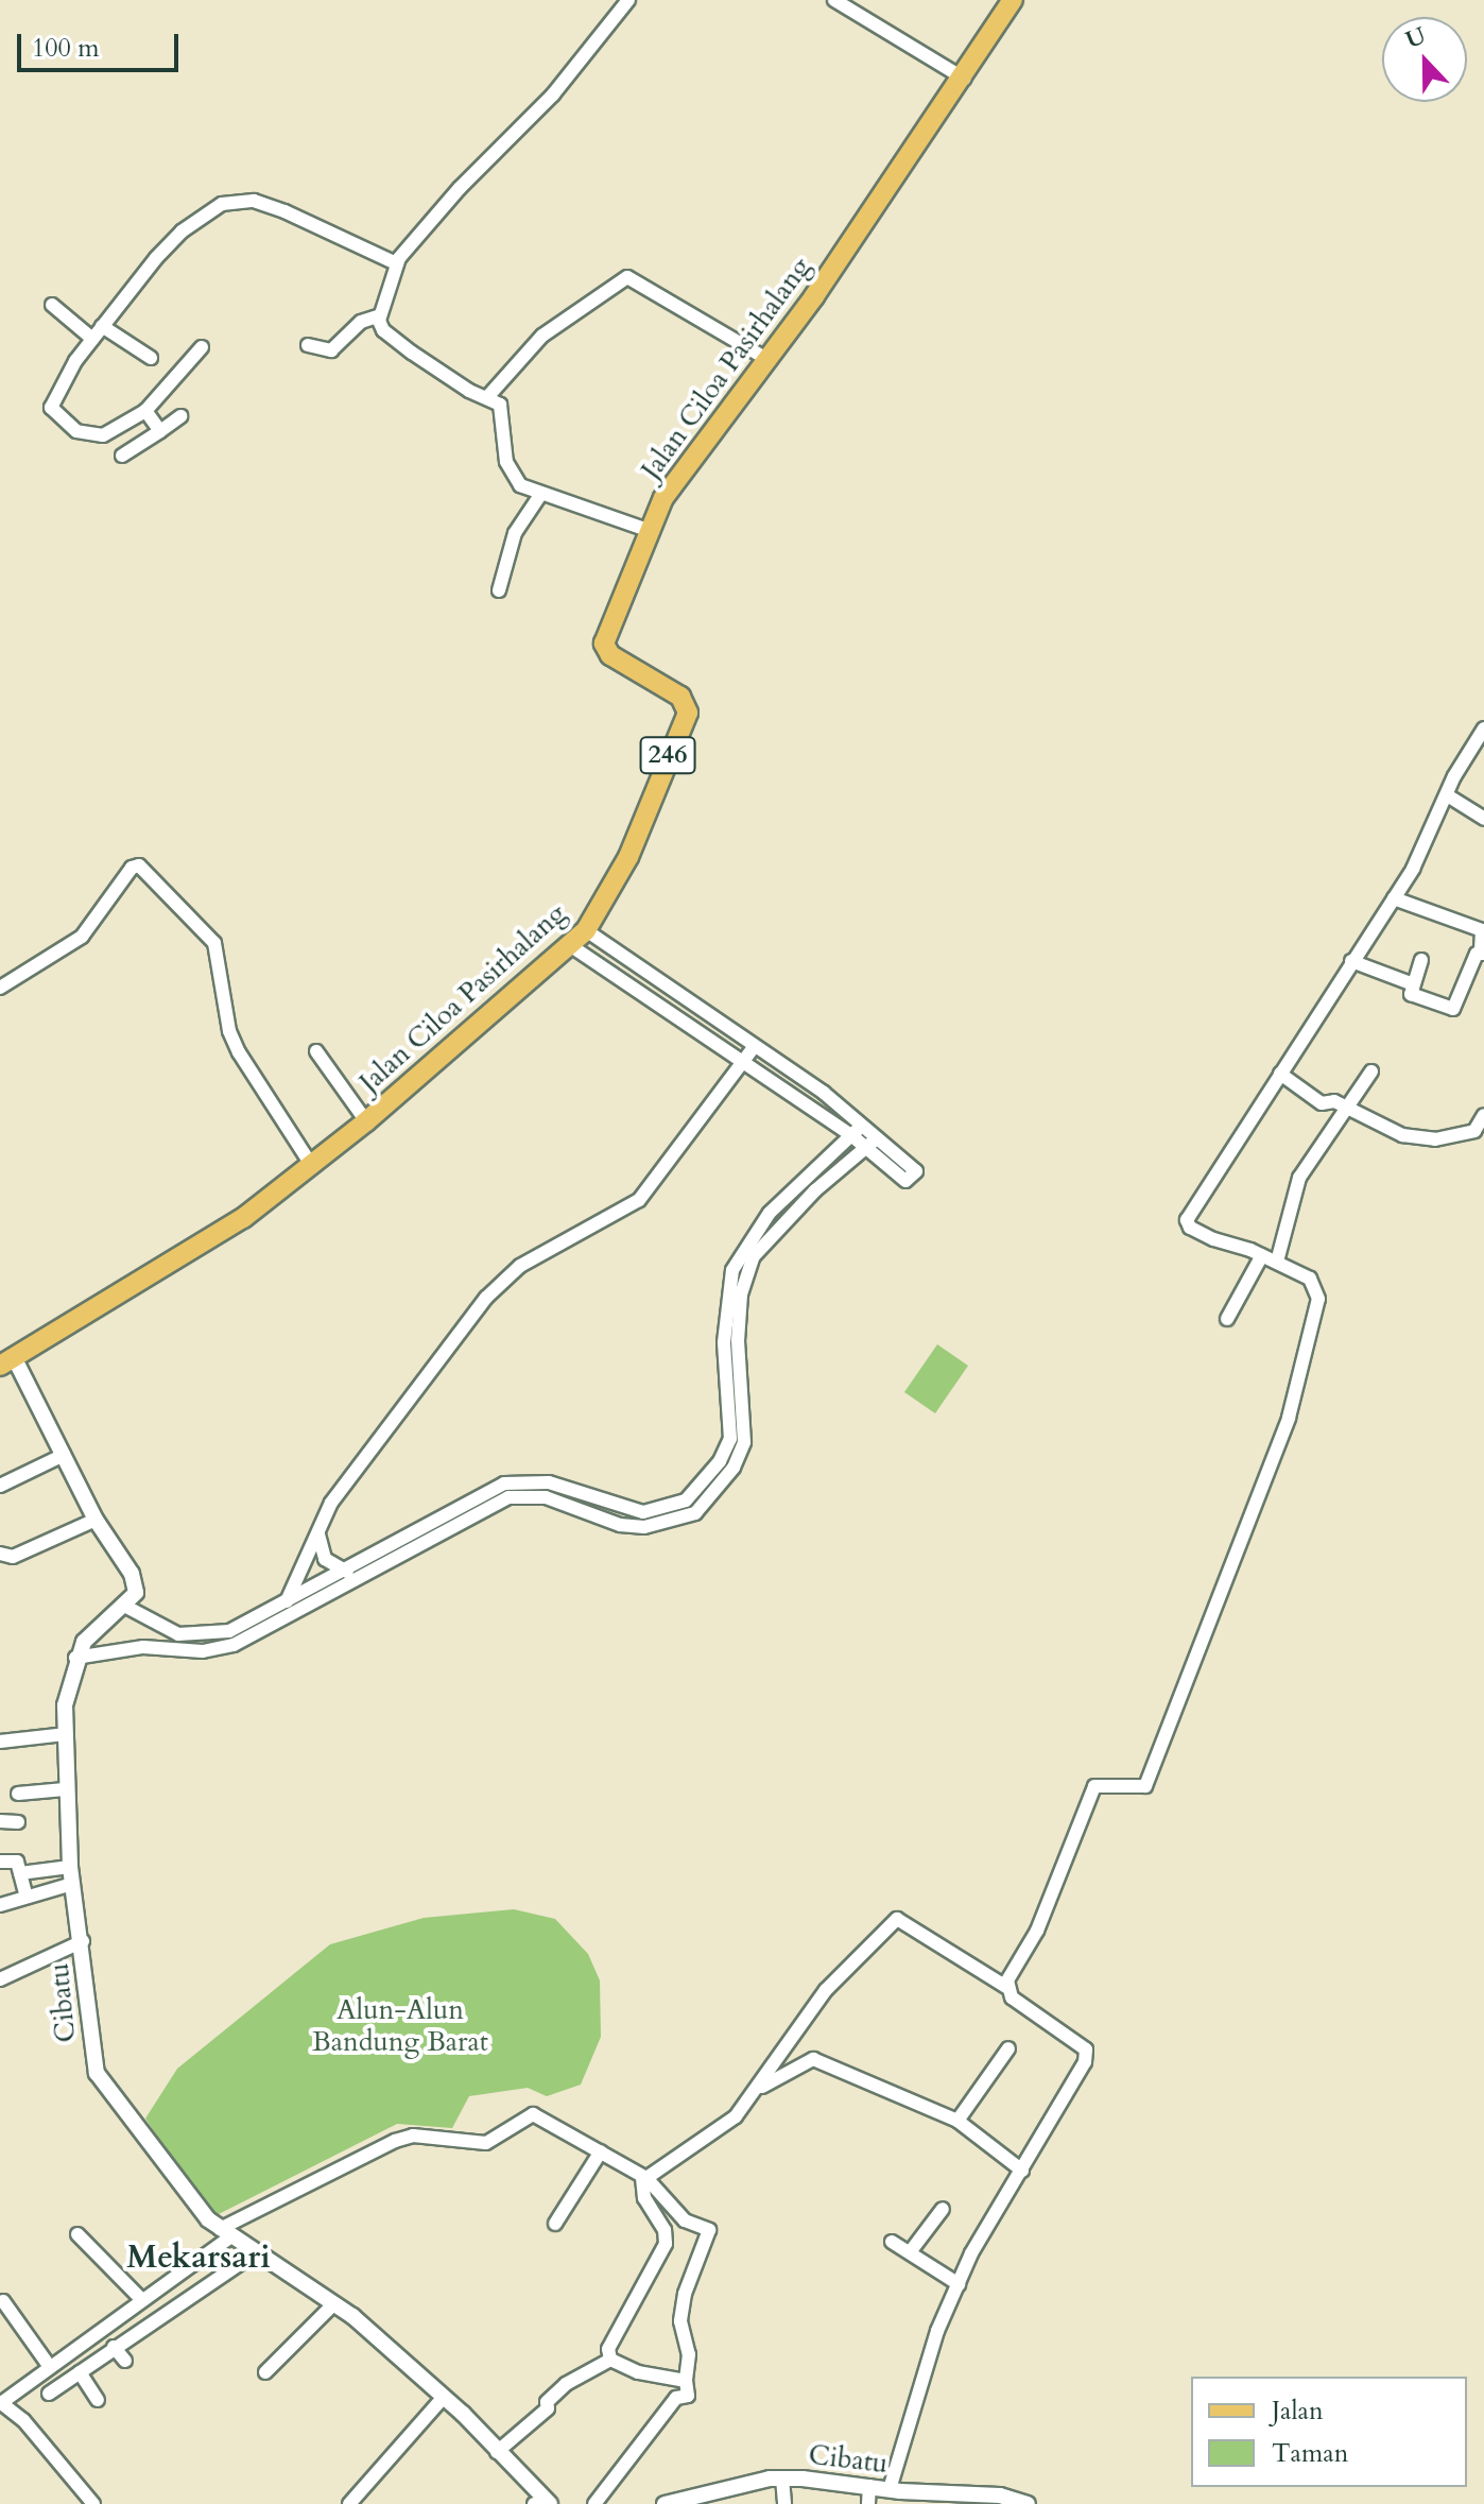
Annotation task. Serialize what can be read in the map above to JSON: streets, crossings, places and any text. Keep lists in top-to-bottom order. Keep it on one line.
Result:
{"streets":{"main road":["Jalan Ciloa Pasirhalang","246"],"street":["Cibatu"]},"districts":["Mekarsari"],"parks":["Alun-Alun Bandung Barat"],"legend":["Jalan","Taman"],"scale_bar":"100 m","north":"top"}
